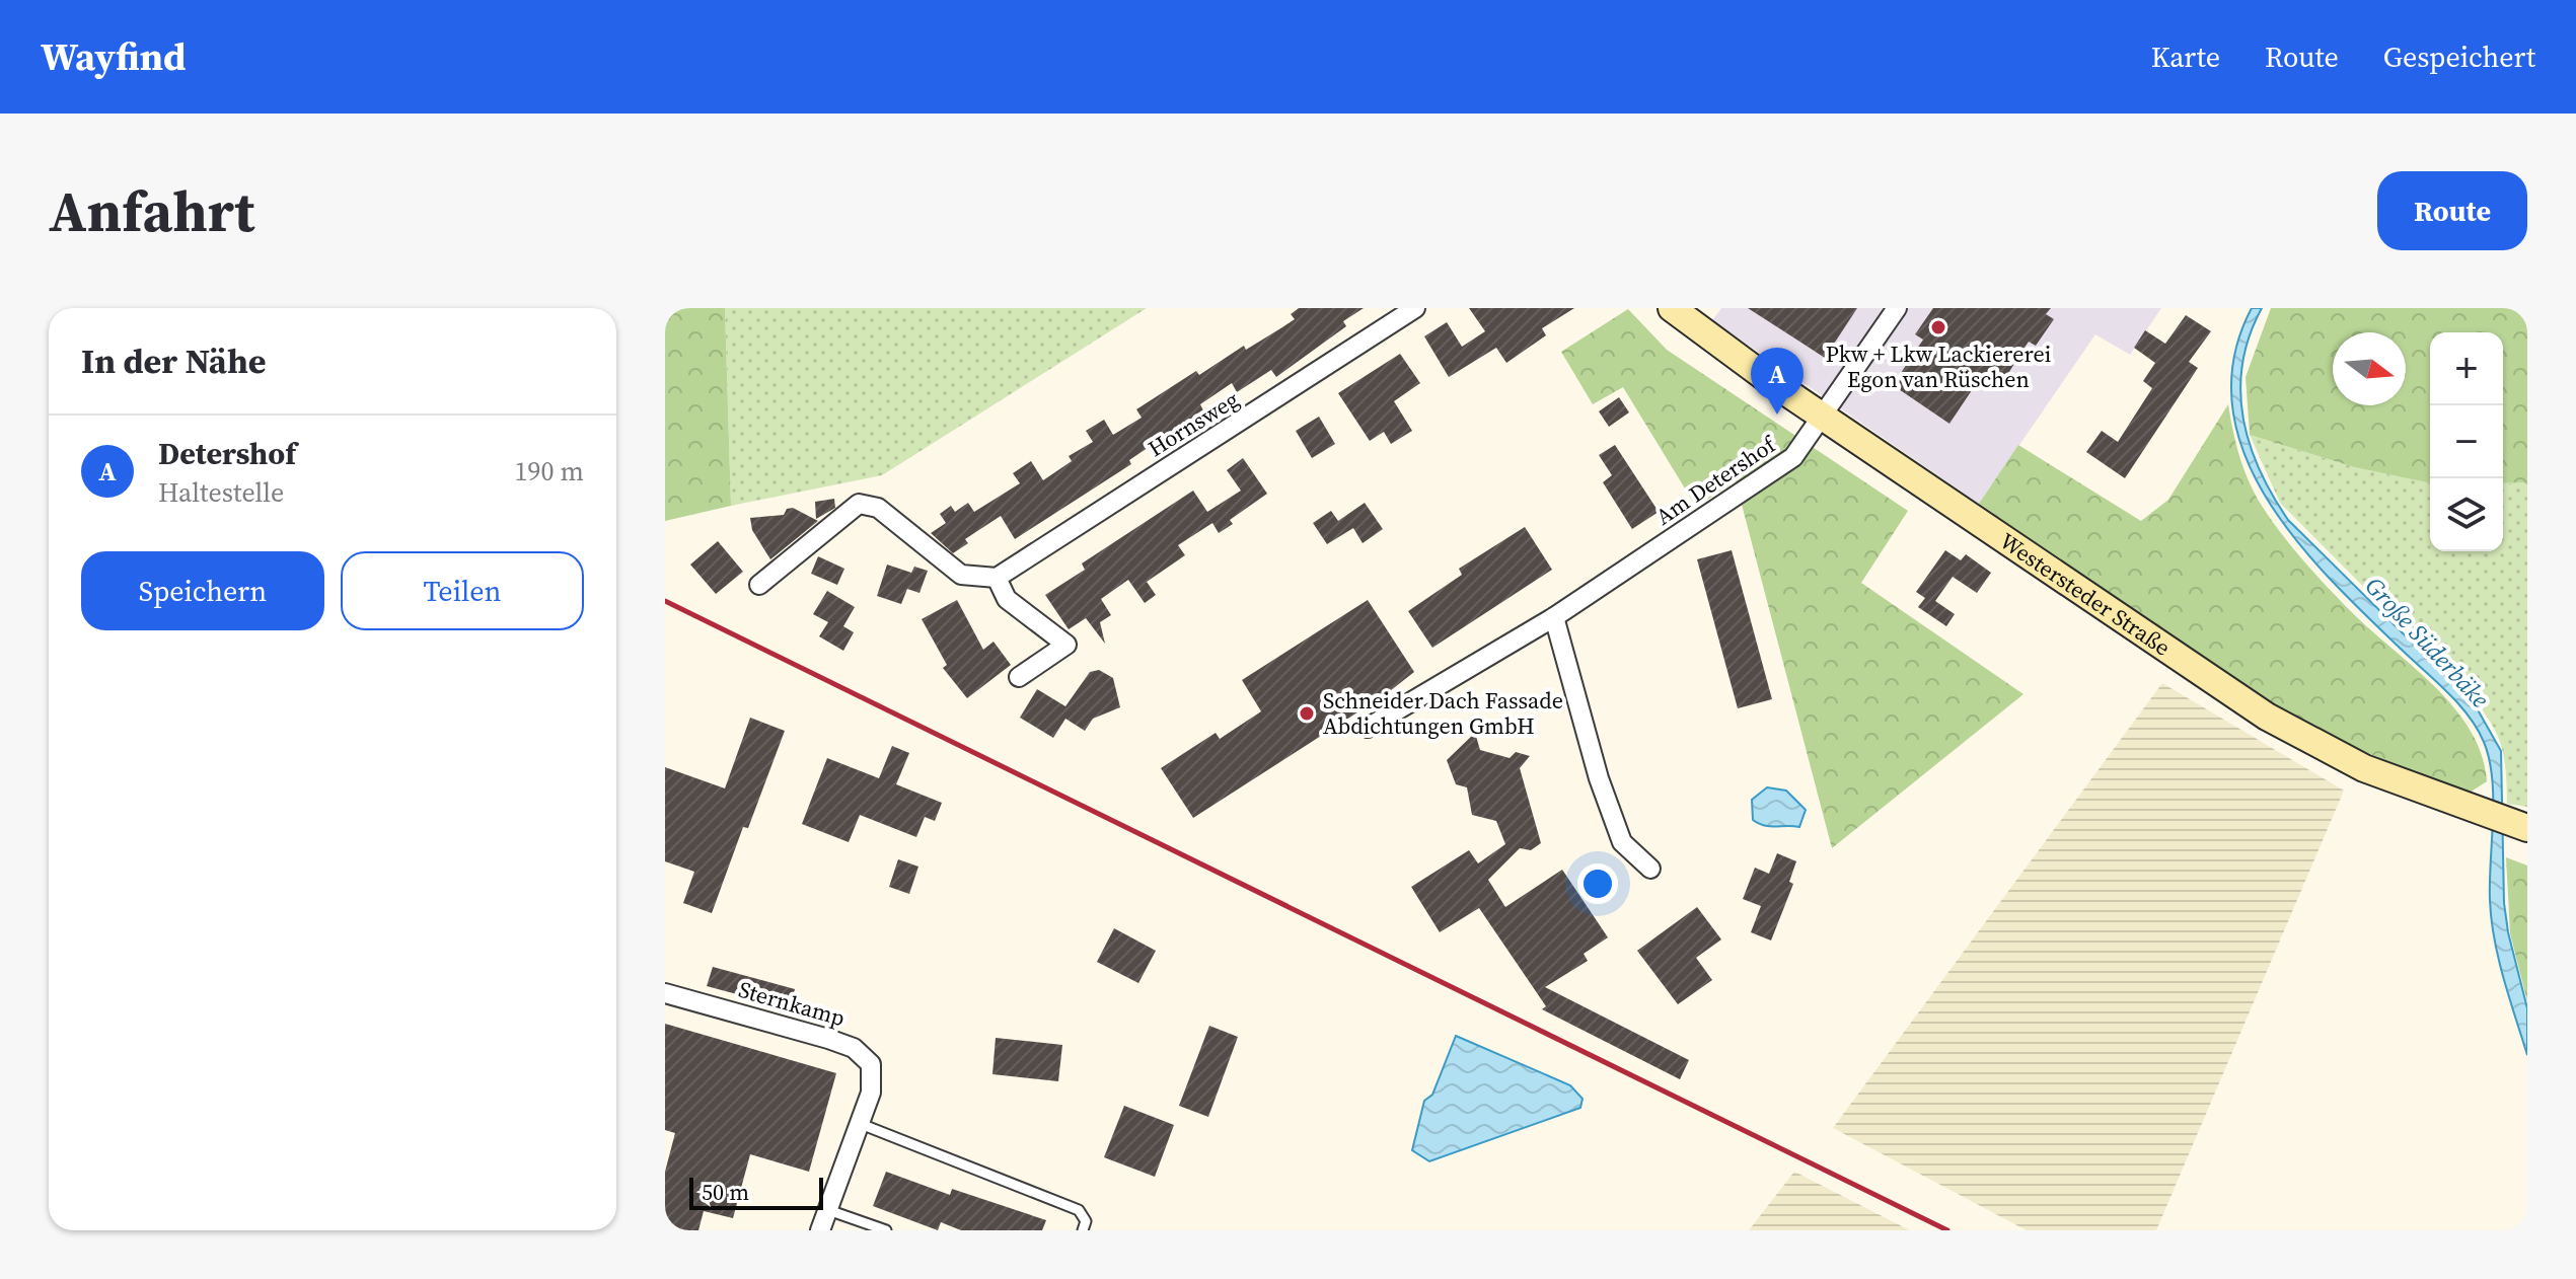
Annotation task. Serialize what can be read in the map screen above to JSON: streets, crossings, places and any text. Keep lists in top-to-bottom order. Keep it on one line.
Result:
{"streets":{"main road":["Westersteder Straße"],"street":["Hornsweg","Am Detershof","Sternkamp"]},"crossings":[["Am Detershof","Westersteder Straße"]],"water":["Große Süderbäke"],"places":["Pkw + Lkw Lackiererei Egon van Rüschen","Schneider Dach Fassade Abdichtungen GmbH"],"scale_bar":"50 m","north":"right","page":{"header":"Wayfind","nav":["Karte","Route","Gespeichert"],"buttons":["Route",["Speichern","Teilen"]],"title":"Anfahrt","heading":"In der Nähe","map_buttons":["+","−"],"pins":"A","list":[{"mark":"A","name":"Detershof","note":"Haltestelle","value":"190 m"}],"scale":"50 m"}}
